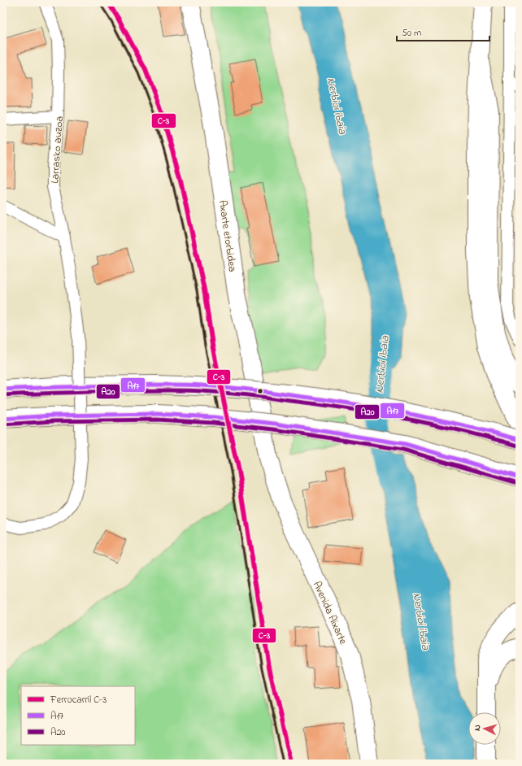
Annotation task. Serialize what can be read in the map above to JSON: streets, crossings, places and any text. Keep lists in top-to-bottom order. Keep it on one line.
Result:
{"streets":{"main road":["Axarte etorbidea","Avenida Aixarte"],"street":["Larrasko auzoa"]},"crossings":[["Axarte etorbidea","Avenida Aixarte"]],"water":["Nerbioi ibaia"],"lines":["rail line C-3","transit line A17","transit line A20"],"legend":["Ferrocarril C-3","A17","A20"],"scale_bar":"50 m","north":"left"}
